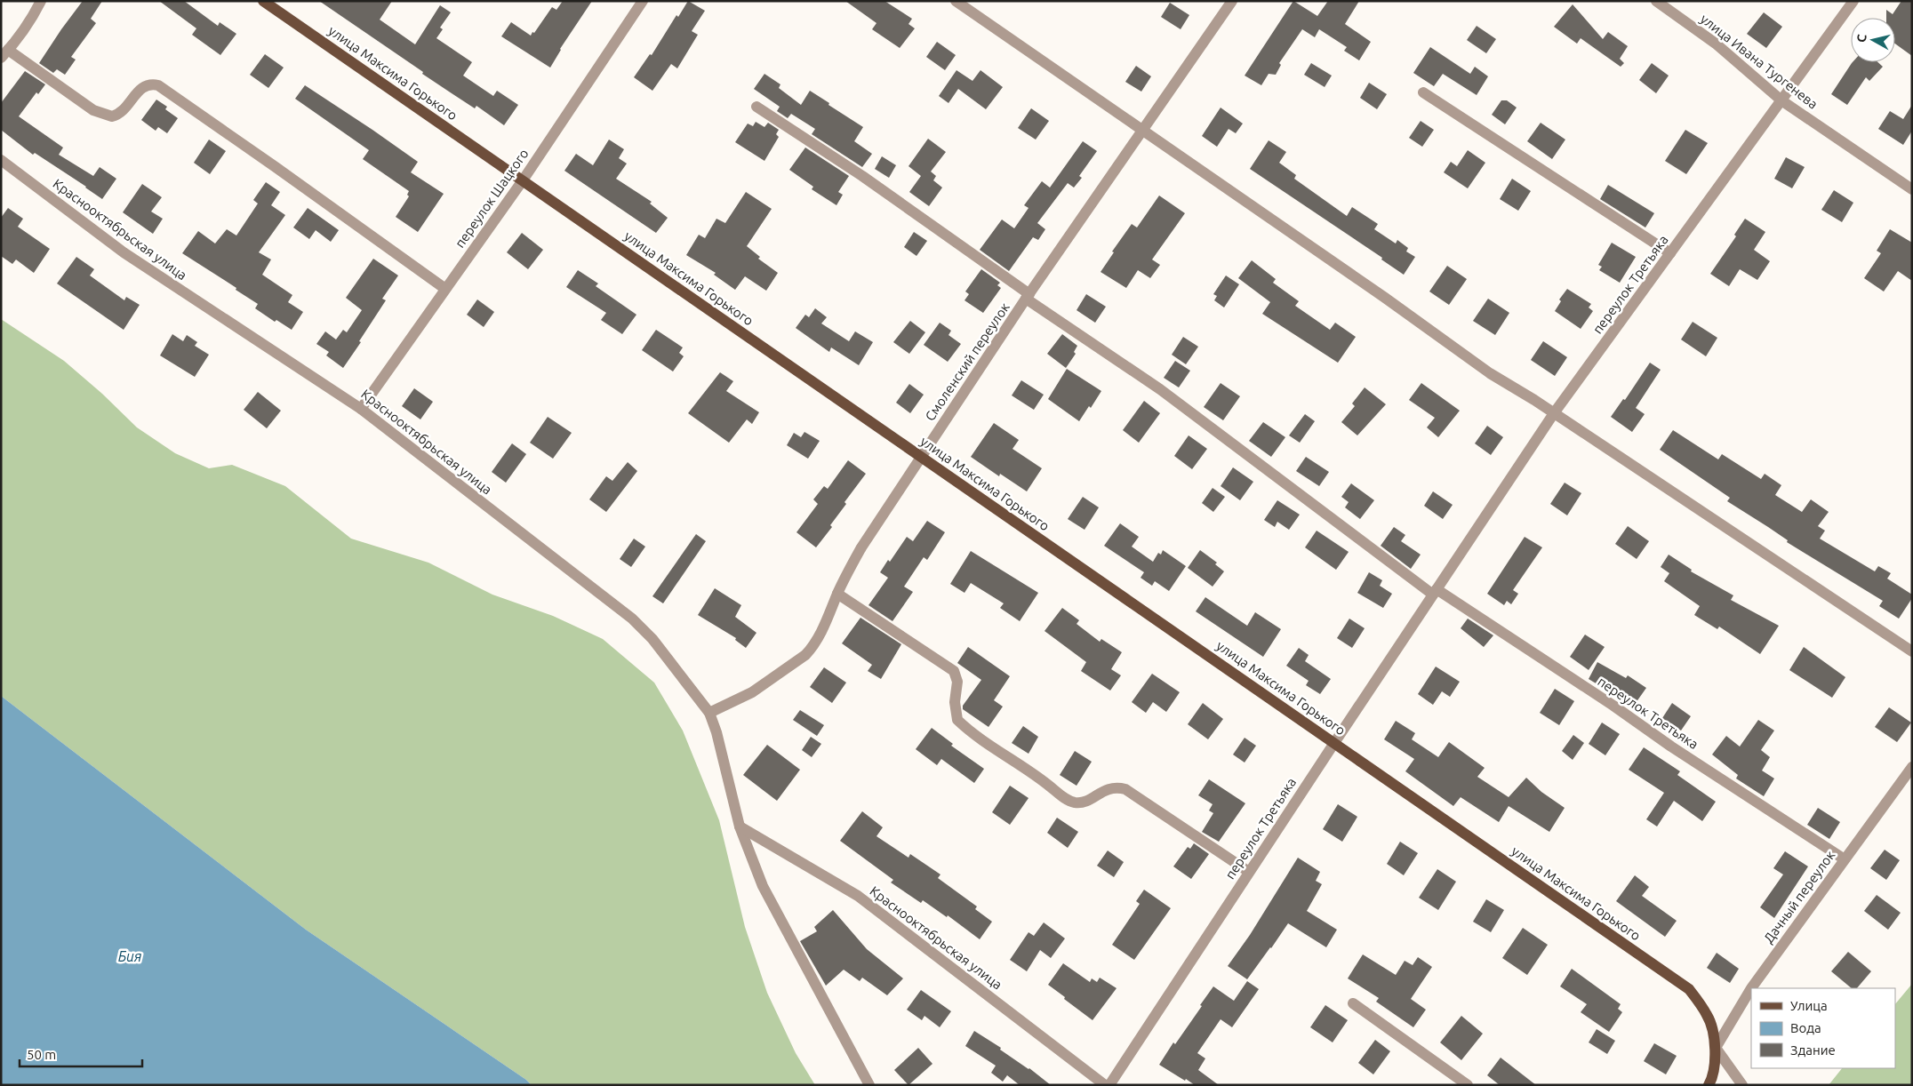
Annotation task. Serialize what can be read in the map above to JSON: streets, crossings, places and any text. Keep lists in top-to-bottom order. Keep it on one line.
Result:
{"streets":{"main road":["улица Максима Горького","Дачный переулок"],"street":["улица Ивана Тургенева","переулок Шацкого","Краснооктябрьская улица","переулок Третьяка","Смоленский переулок"]},"crossings":[["улица Ивана Тургенева","переулок Третьяка"],["улица Максима Горького","переулок Шацкого"],["улица Максима Горького","переулок Третьяка"],["улица Максима Горького","Смоленский переулок"],["улица Максима Горького","Дачный переулок"],["переулок Шацкого","Краснооктябрьская улица"],["Краснооктябрьская улица","Смоленский переулок"],["переулок Третьяка","Дачный переулок"]],"water":["Бия"],"legend":["Улица","Вода","Здание"],"scale_bar":"50 m","north":"left"}
